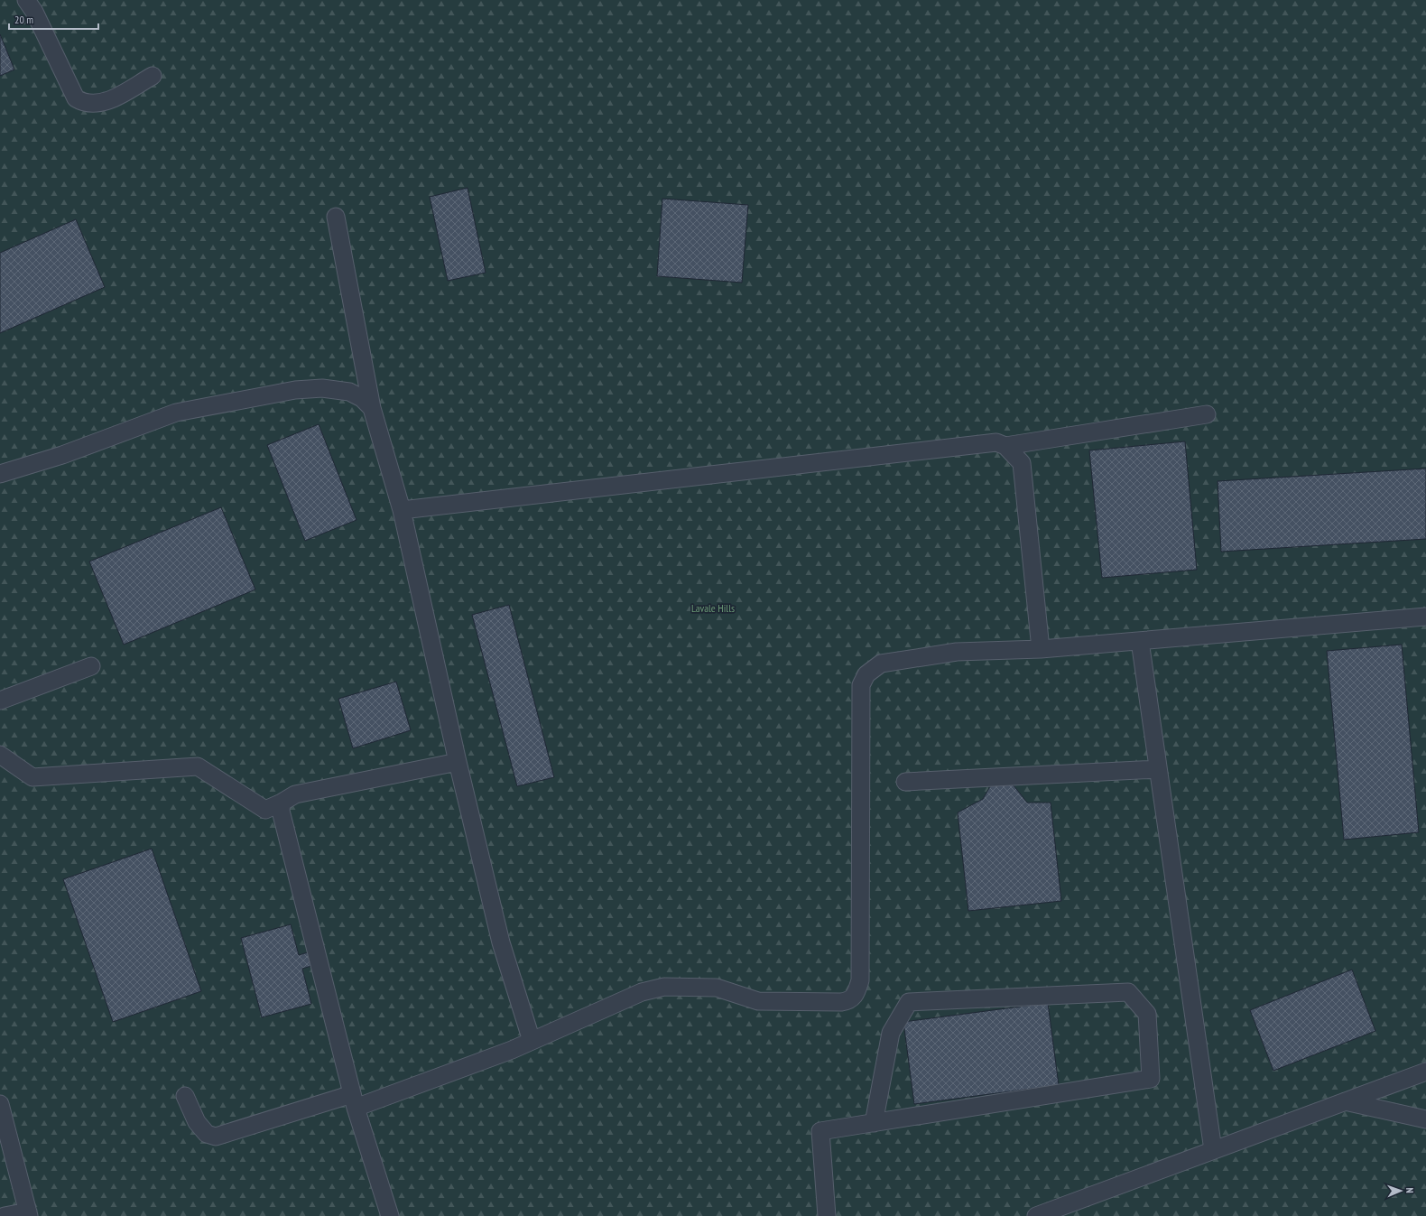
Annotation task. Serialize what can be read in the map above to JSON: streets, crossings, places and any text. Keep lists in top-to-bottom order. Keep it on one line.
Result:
{"parks":["Lavale Hills"],"scale_bar":"20 m","north":"right"}
